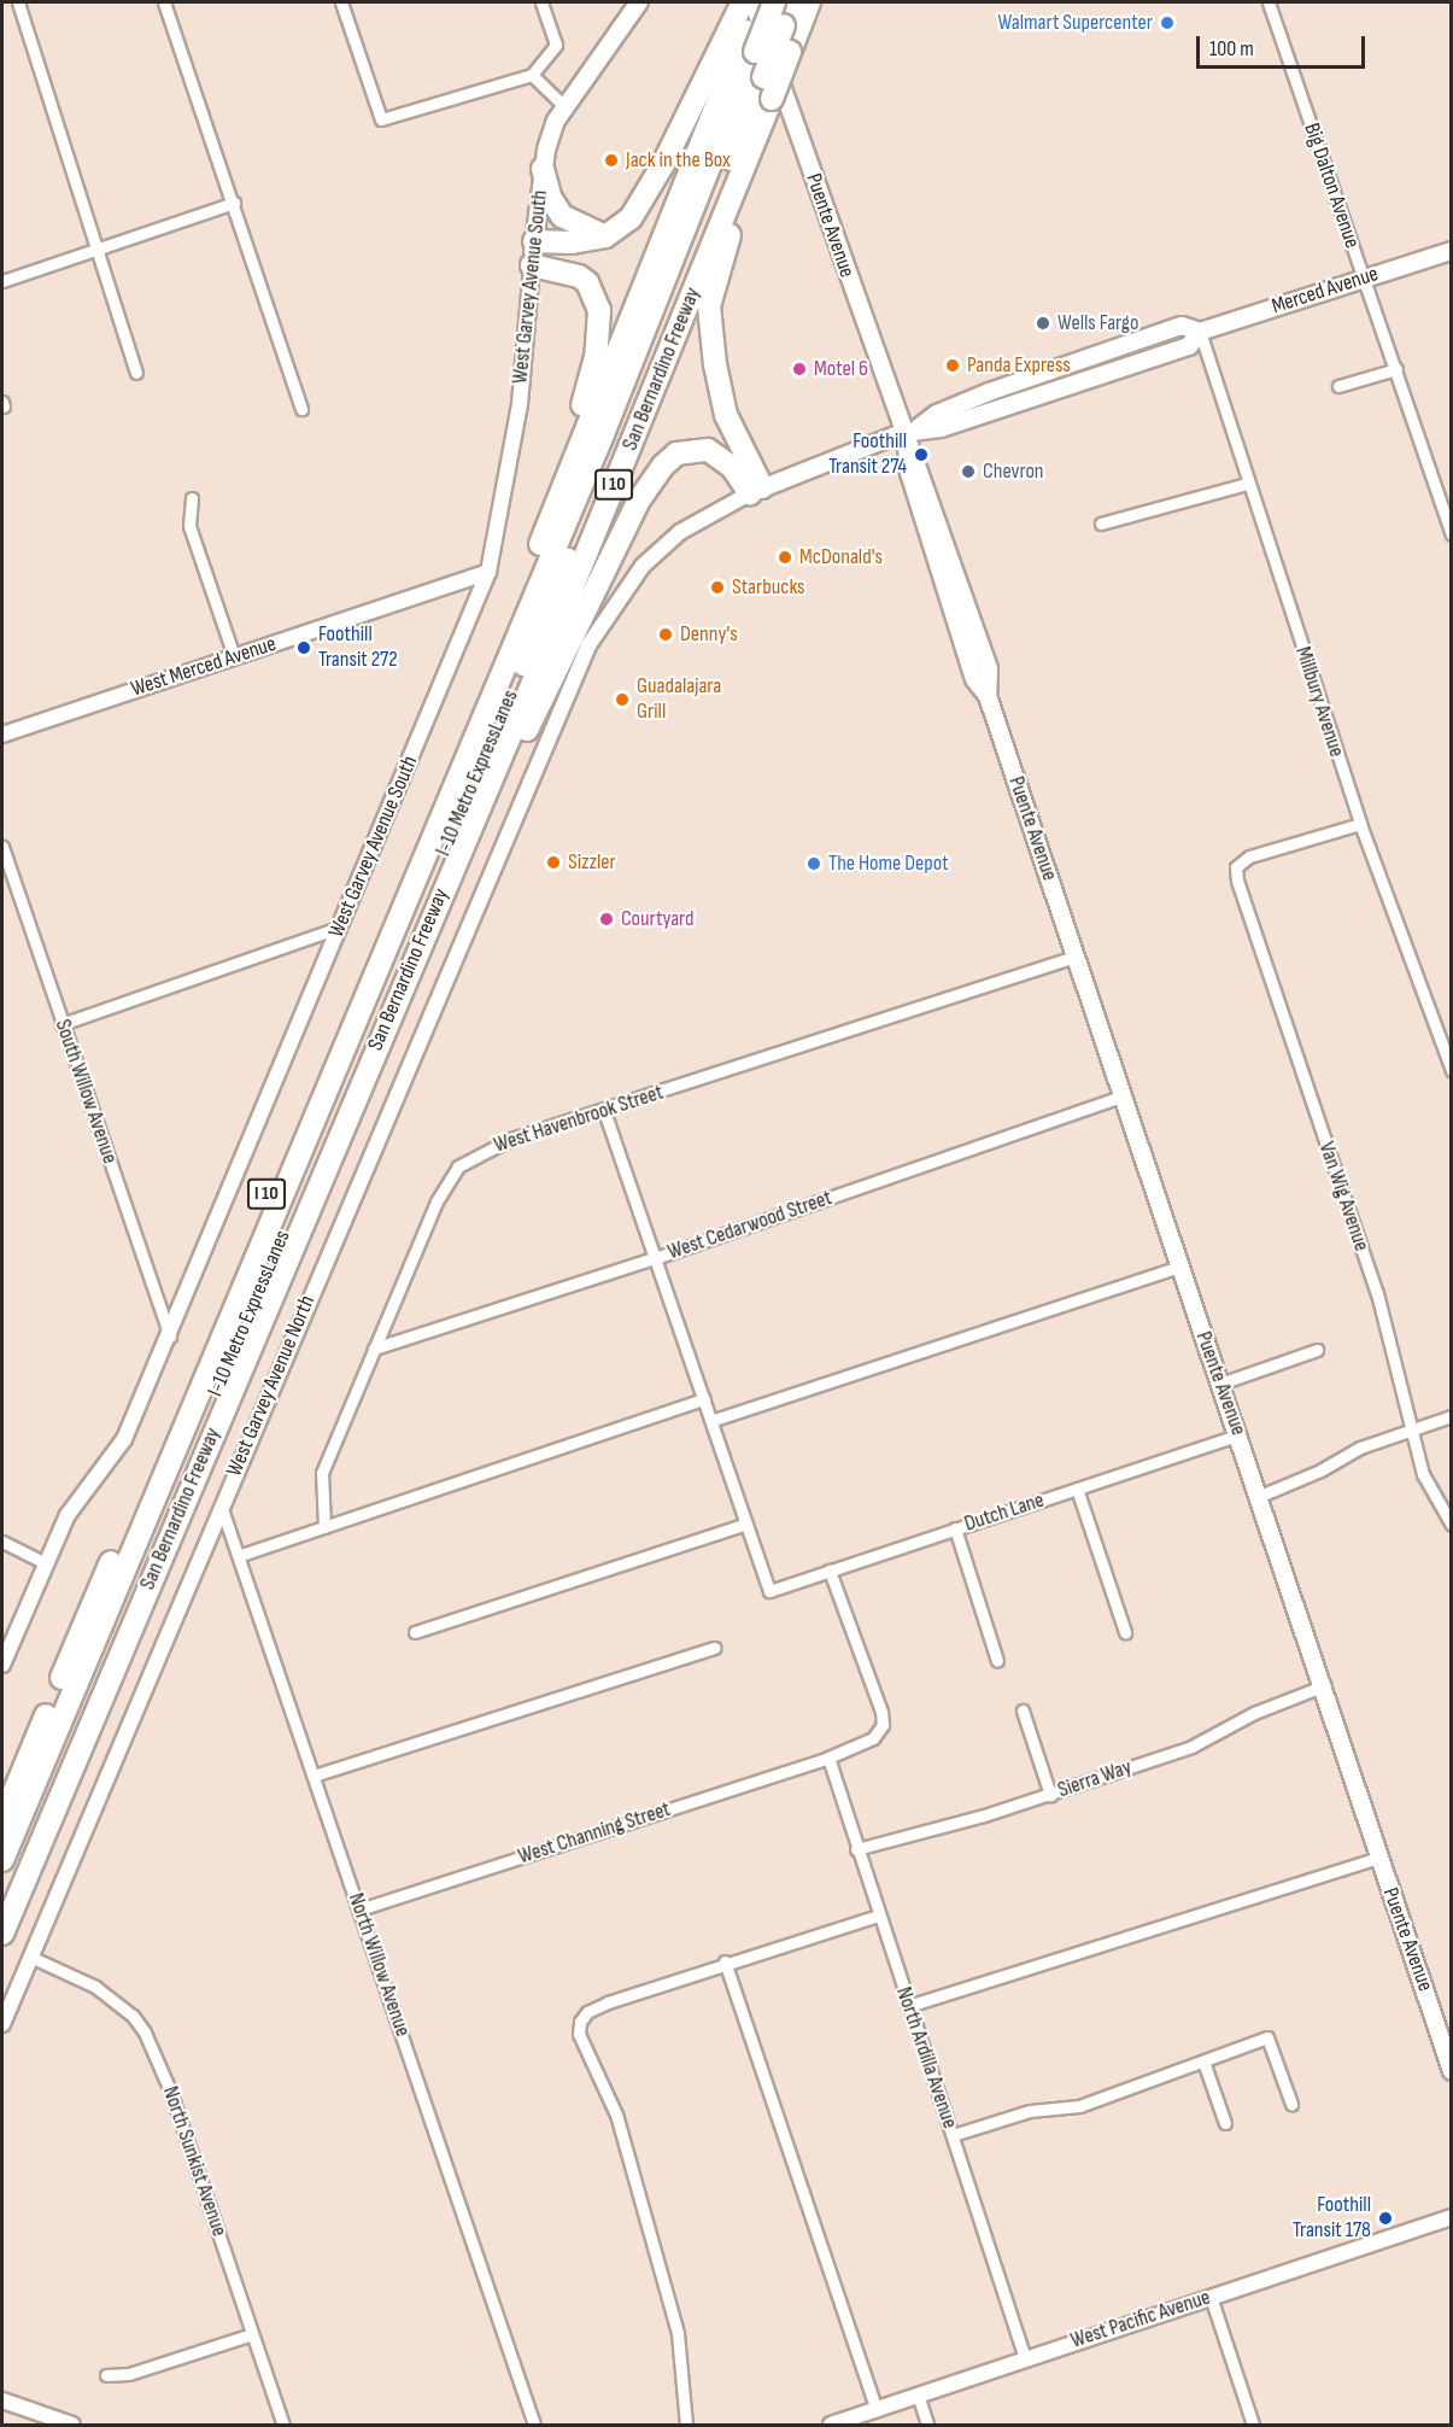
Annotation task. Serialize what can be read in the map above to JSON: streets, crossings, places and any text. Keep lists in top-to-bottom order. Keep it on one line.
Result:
{"streets":{"highway":["San Bernardino Freeway","I 10","I-10 Metro ExpressLanes"],"main road":["Puente Avenue","West Garvey Avenue South","Merced Avenue"],"street":["Big Dalton Avenue","West Merced Avenue","Millbury Avenue","South Willow Avenue","West Havenbrook Street","Van Wig Avenue","West Cedarwood Street","West Garvey Avenue North","Dutch Lane","Sierra Way","West Channing Street","North Willow Avenue","North Ardilla Avenue","North Sunkist Avenue","West Pacific Avenue"]},"crossings":[["Big Dalton Avenue","Merced Avenue"],["Puente Avenue","Merced Avenue"],["Puente Avenue","West Havenbrook Street"],["Puente Avenue","West Cedarwood Street"],["Puente Avenue","Dutch Lane"],["Puente Avenue","Sierra Way"],["West Garvey Avenue South","West Merced Avenue"],["West Garvey Avenue South","South Willow Avenue"],["Merced Avenue","Millbury Avenue"],["Merced Avenue","West Garvey Avenue North"],["Millbury Avenue","Van Wig Avenue"],["West Havenbrook Street","West Cedarwood Street"],["West Garvey Avenue North","North Willow Avenue"],["West Garvey Avenue North","North Sunkist Avenue"],["Dutch Lane","West Channing Street"],["Sierra Way","North Ardilla Avenue"],["West Channing Street","North Willow Avenue"],["West Channing Street","North Ardilla Avenue"],["North Ardilla Avenue","West Pacific Avenue"]],"places":["Walmart Supercenter","Jack in the Box","Wells Fargo","Panda Express","Motel 6","Foothill Transit 274","Chevron","McDonald's","Starbucks","Denny's","Foothill Transit 272","Guadalajara Grill","Sizzler","The Home Depot","Courtyard","Foothill Transit 178"],"scale_bar":"100 m"}
